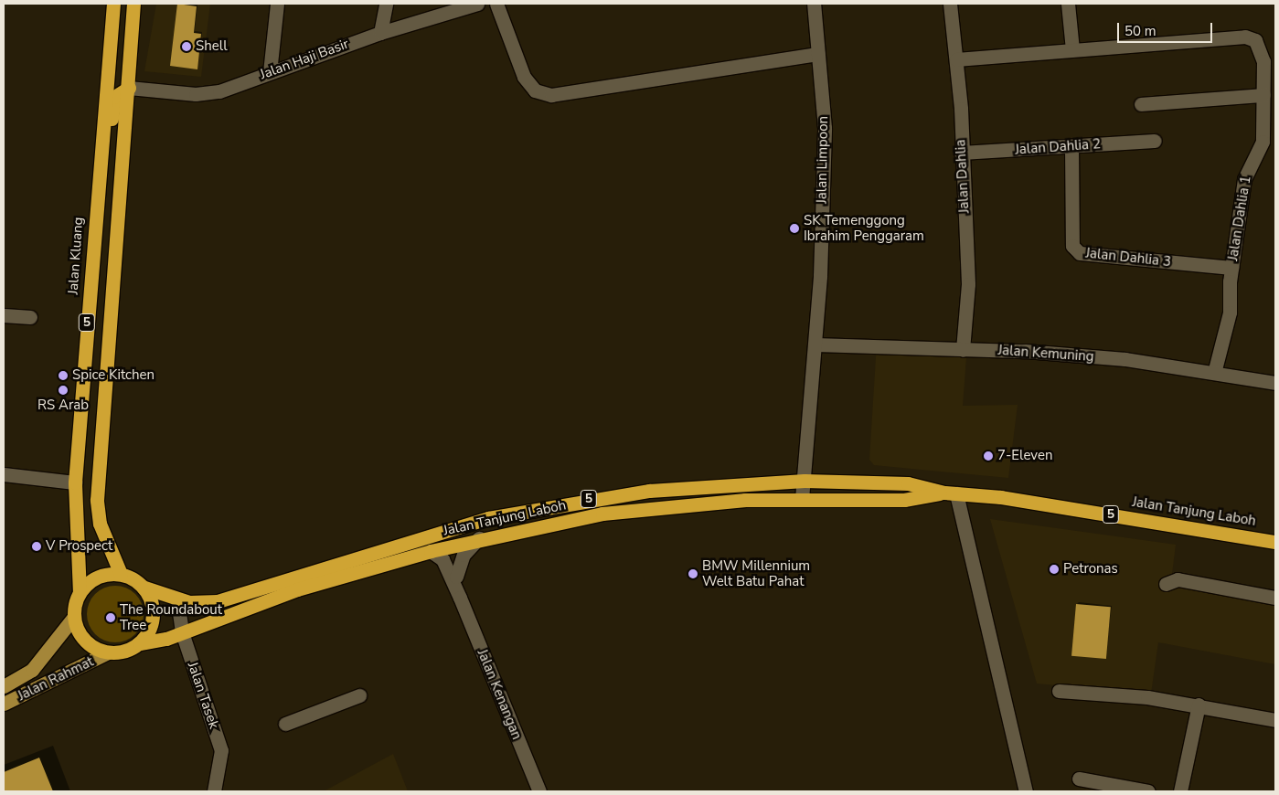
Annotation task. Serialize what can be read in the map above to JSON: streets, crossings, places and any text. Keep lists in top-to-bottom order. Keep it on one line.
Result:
{"streets":{"highway":["Jalan Kluang","5","Jalan Tanjung Laboh"],"main road":["Jalan Rahmat"],"street":["Jalan Haji Basir","Jalan Dahlia 2","Jalan Limpoon","Jalan Dahlia","Jalan Dahlia 1","Jalan Dahlia 3","Jalan Kemuning","Jalan Kenangan","Jalan Tasek"]},"crossings":[["Jalan Haji Basir","5"],["Jalan Dahlia 2","Jalan Dahlia"],["Jalan Dahlia 2","Jalan Dahlia 3"],["Jalan Limpoon","Jalan Kemuning"],["Jalan Limpoon","Jalan Tanjung Laboh"],["Jalan Dahlia","Jalan Dahlia 1"],["Jalan Dahlia","Jalan Kemuning"],["Jalan Dahlia 1","Jalan Dahlia 3"],["Jalan Dahlia 1","Jalan Kemuning"],["Jalan Kluang","5"],["Jalan Kluang","Jalan Tanjung Laboh"],["Jalan Kluang","Jalan Rahmat"],["5","Jalan Tanjung Laboh"],["5","Jalan Rahmat"],["Jalan Tanjung Laboh","Jalan Rahmat"],["Jalan Tanjung Laboh","Jalan Kenangan"],["Jalan Tanjung Laboh","Jalan Tasek"]],"places":["Shell","SK Temenggong Ibrahim Penggaram","Spice Kitchen","RS Arab","7-Eleven","V Prospect","Petronas","BMW Millennium Welt Batu Pahat","The Roundabout Tree"],"scale_bar":"50 m"}
